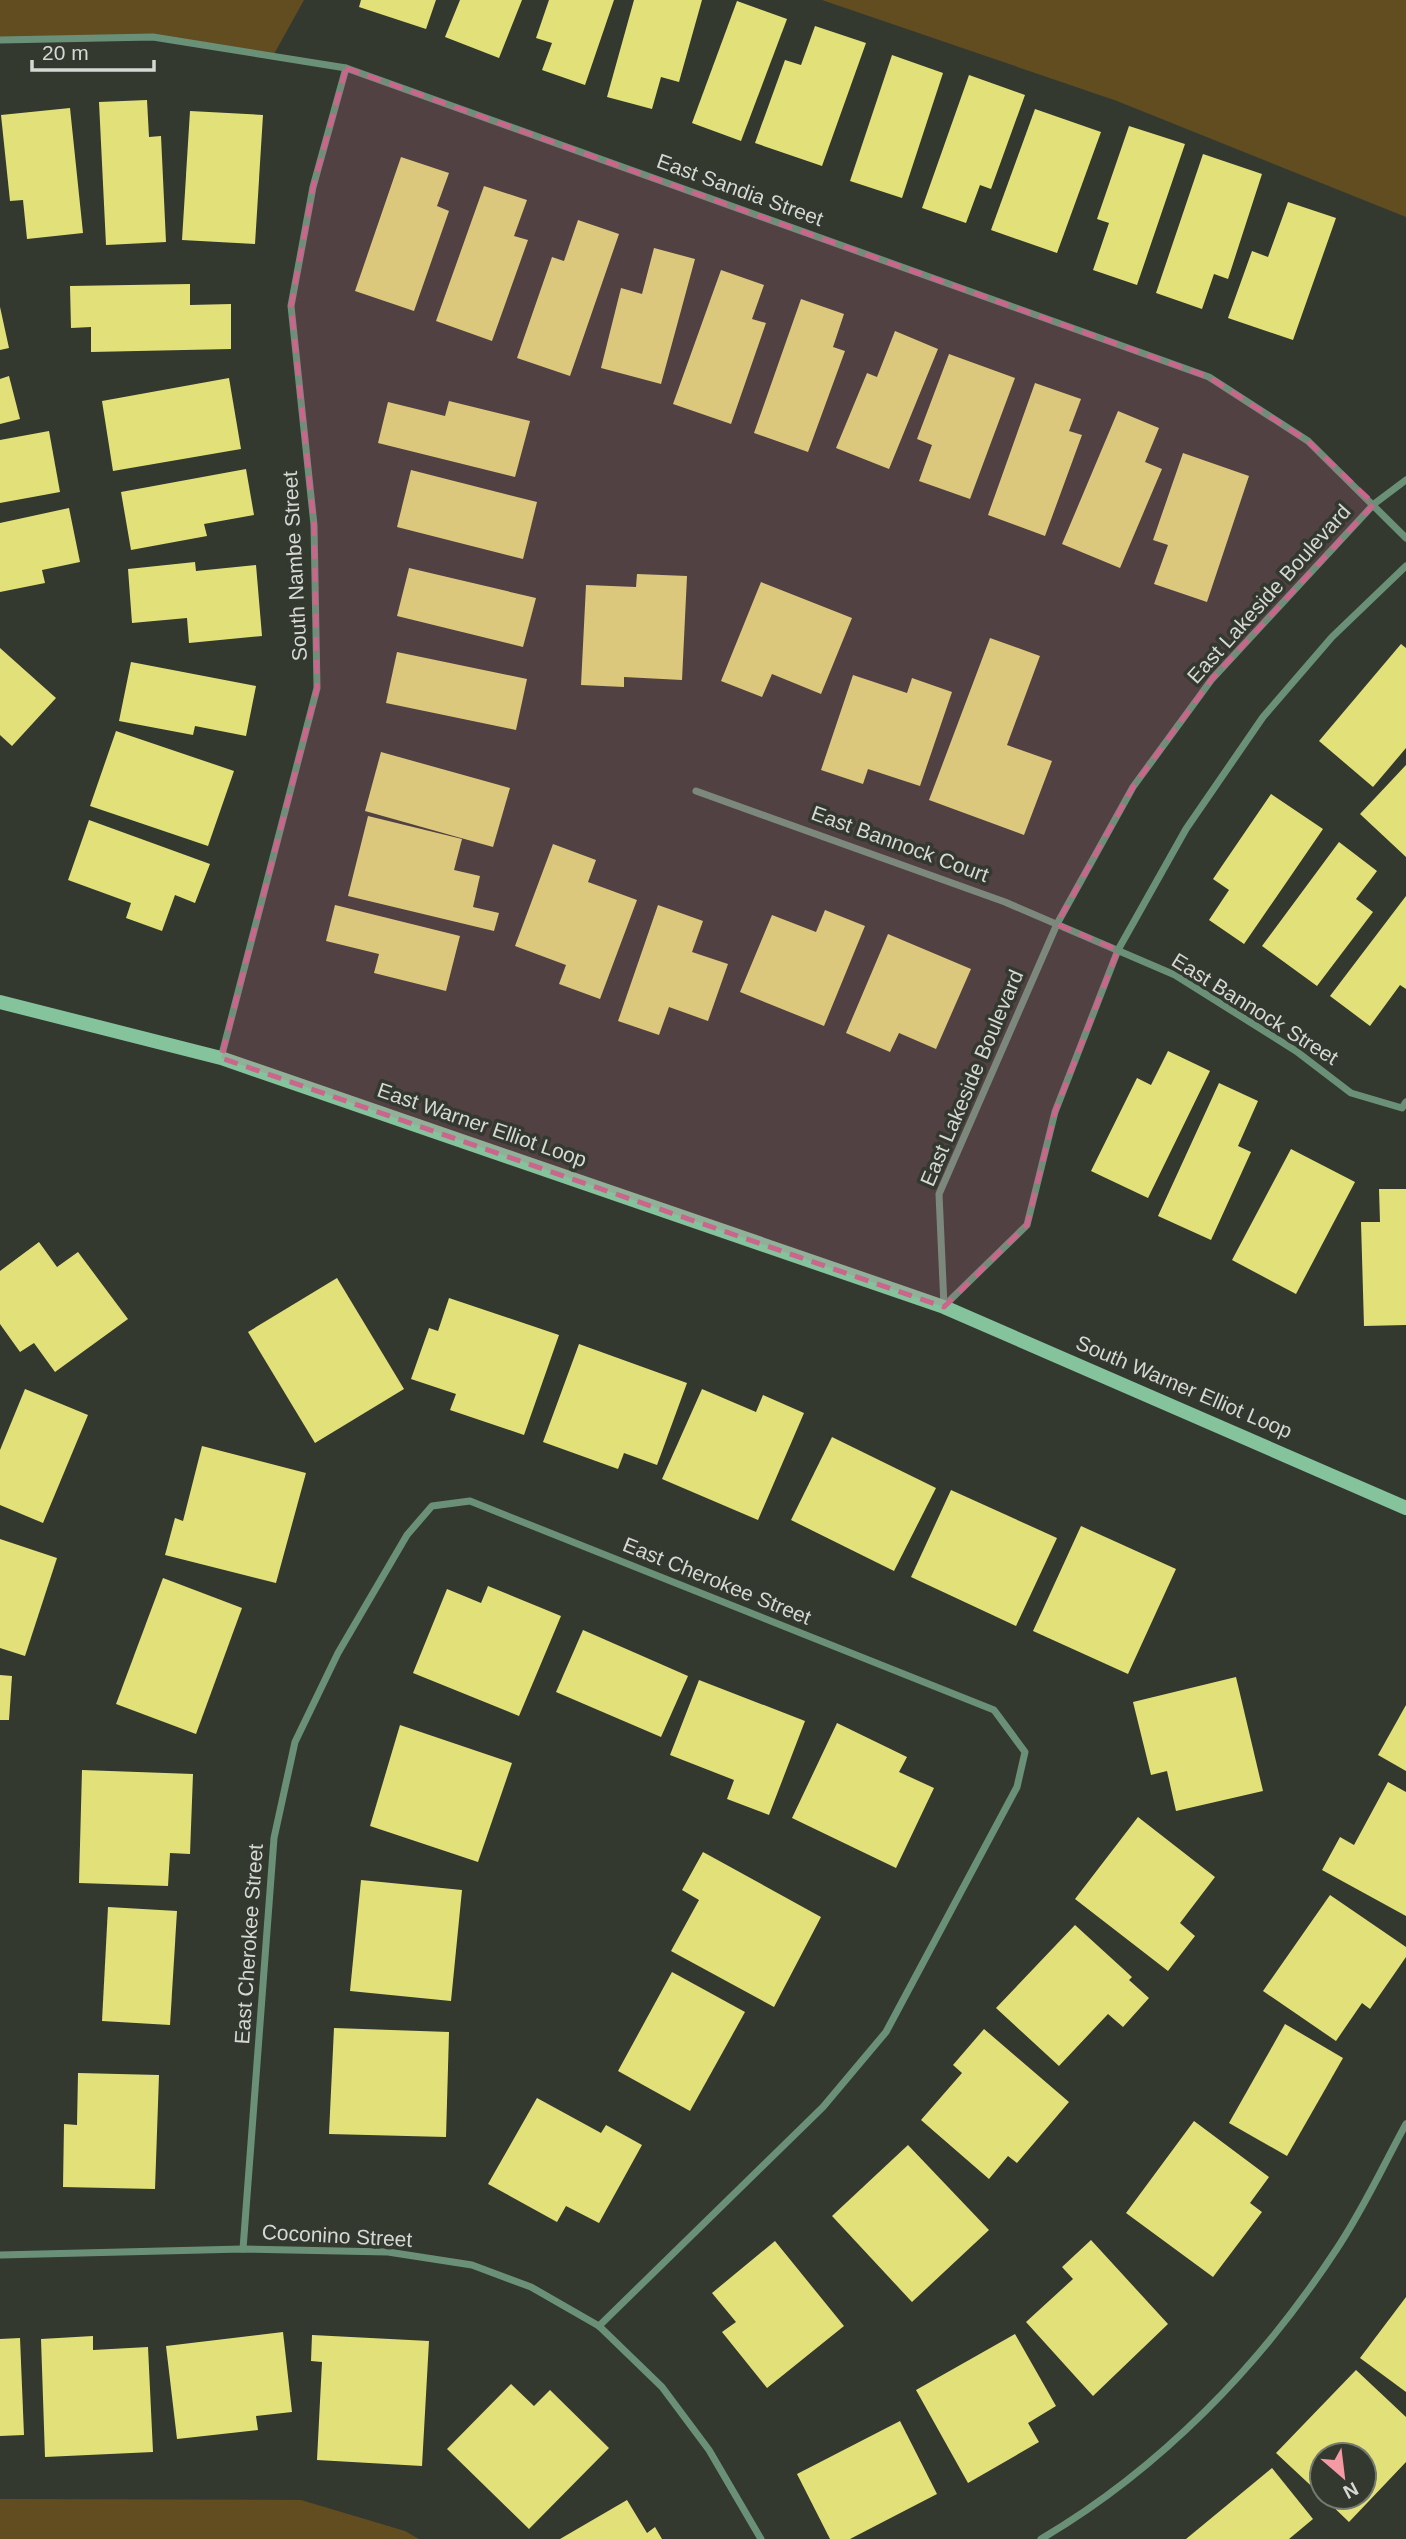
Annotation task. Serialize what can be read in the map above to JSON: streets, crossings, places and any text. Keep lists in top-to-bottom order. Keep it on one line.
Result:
{"streets":{"main road":["East Warner Elliot Loop","South Warner Elliot Loop"],"street":["East Sandia Street","South Nambe Street","East Lakeside Boulevard","East Bannock Court","East Bannock Street","East Cherokee Street","Coconino Street"]},"crossings":[["East Sandia Street","South Nambe Street"],["East Sandia Street","East Lakeside Boulevard"],["South Nambe Street","East Warner Elliot Loop"],["East Lakeside Boulevard","East Bannock Court"],["East Lakeside Boulevard","East Warner Elliot Loop"],["East Lakeside Boulevard","South Warner Elliot Loop"],["East Bannock Court","East Bannock Street"],["East Warner Elliot Loop","South Warner Elliot Loop"],["East Cherokee Street","Coconino Street"]],"scale_bar":"20 m","north":"bottom right"}
